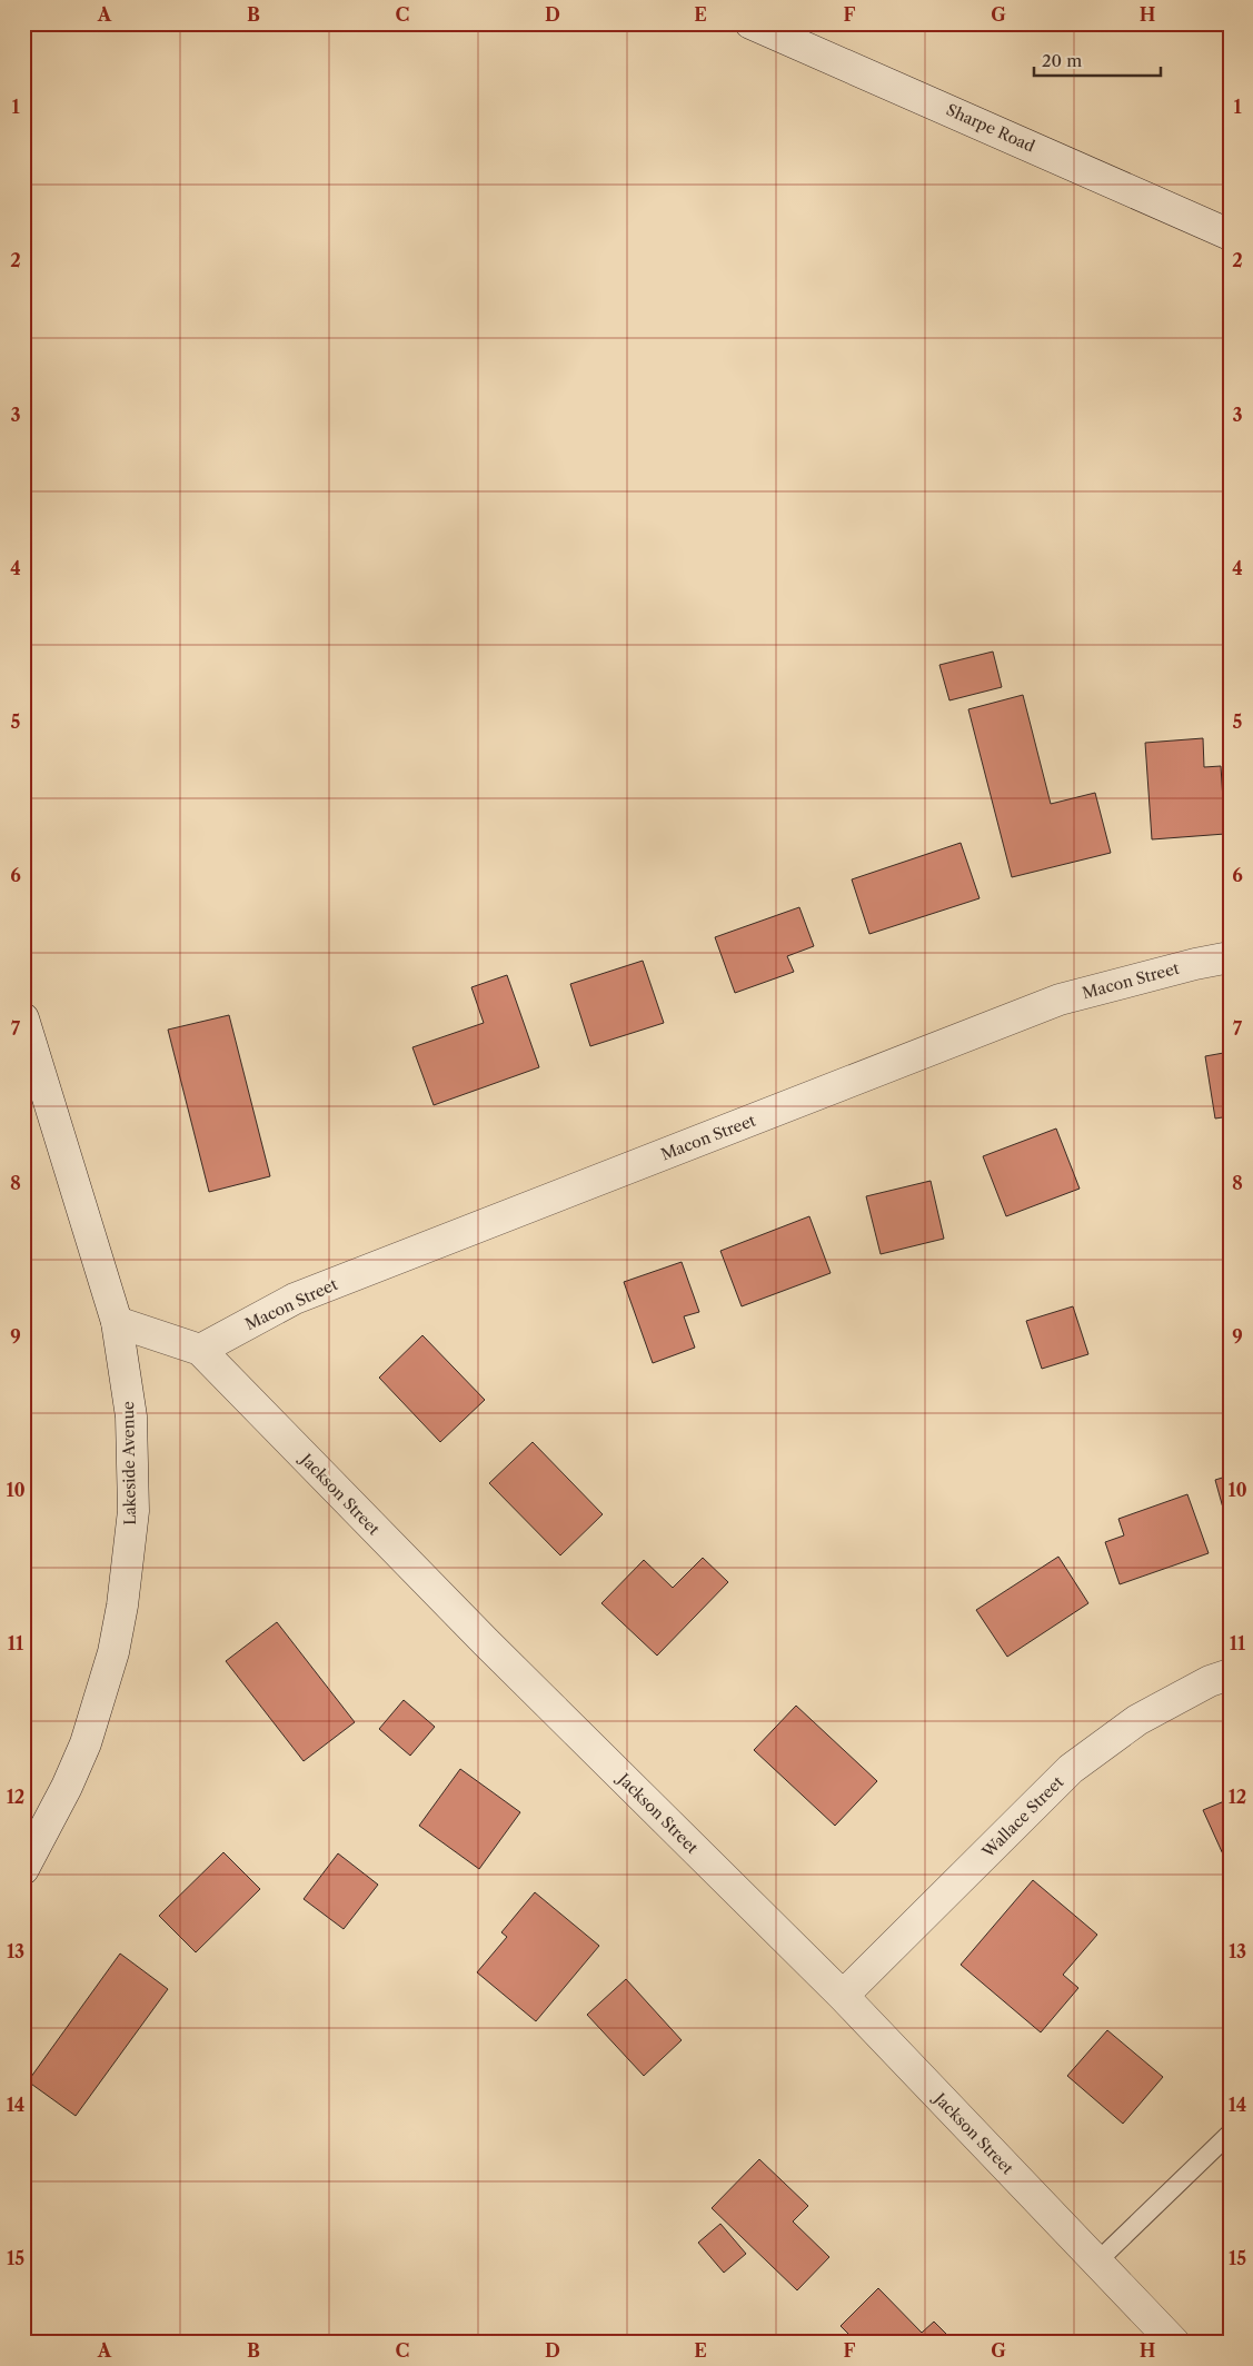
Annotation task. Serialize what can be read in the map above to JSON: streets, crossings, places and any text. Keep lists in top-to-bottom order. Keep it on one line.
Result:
{"streets":{"street":["Sharpe Road","Macon Street","Lakeside Avenue","Jackson Street","Wallace Street"]},"crossings":[["Macon Street","Jackson Street"],["Lakeside Avenue","Jackson Street"],["Jackson Street","Wallace Street"]],"scale_bar":"20 m","grid":{"columns":["A","B","C","D","E","F","G","H"],"rows":["1","2","3","4","5","6","7","8","9","10","11","12","13","14","15"]}}
